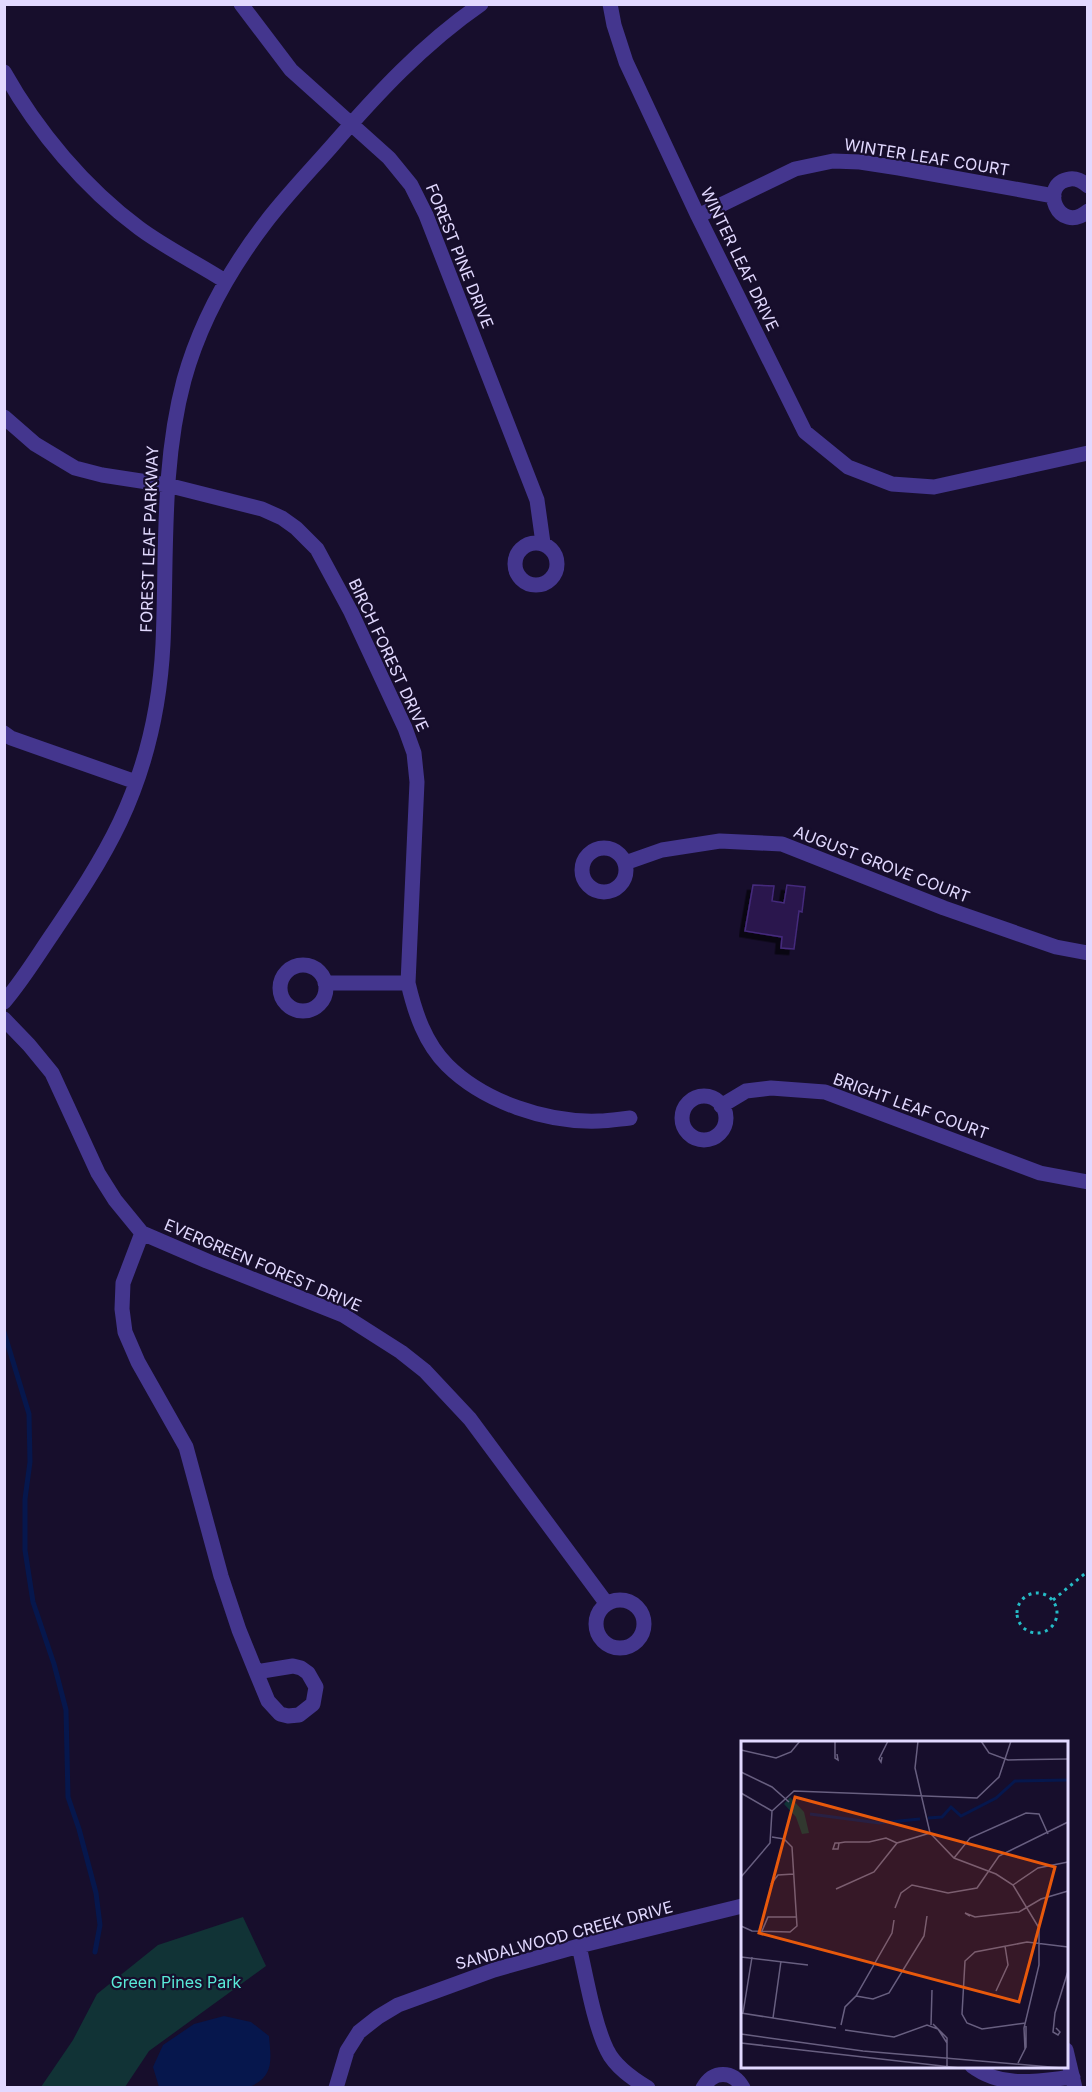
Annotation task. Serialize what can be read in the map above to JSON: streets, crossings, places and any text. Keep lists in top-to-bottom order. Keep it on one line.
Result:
{"streets":{"street":["WINTER LEAF COURT","FOREST PINE DRIVE","WINTER LEAF DRIVE","FOREST LEAF PARKWAY","BIRCH FOREST DRIVE","AUGUST GROVE COURT","BRIGHT LEAF COURT","EVERGREEN FOREST DRIVE","SANDALWOOD CREEK DRIVE"]},"crossings":[["WINTER LEAF COURT","WINTER LEAF DRIVE"],["FOREST PINE DRIVE","FOREST LEAF PARKWAY"],["FOREST LEAF PARKWAY","BIRCH FOREST DRIVE"]],"parks":["Green Pines Park"]}
